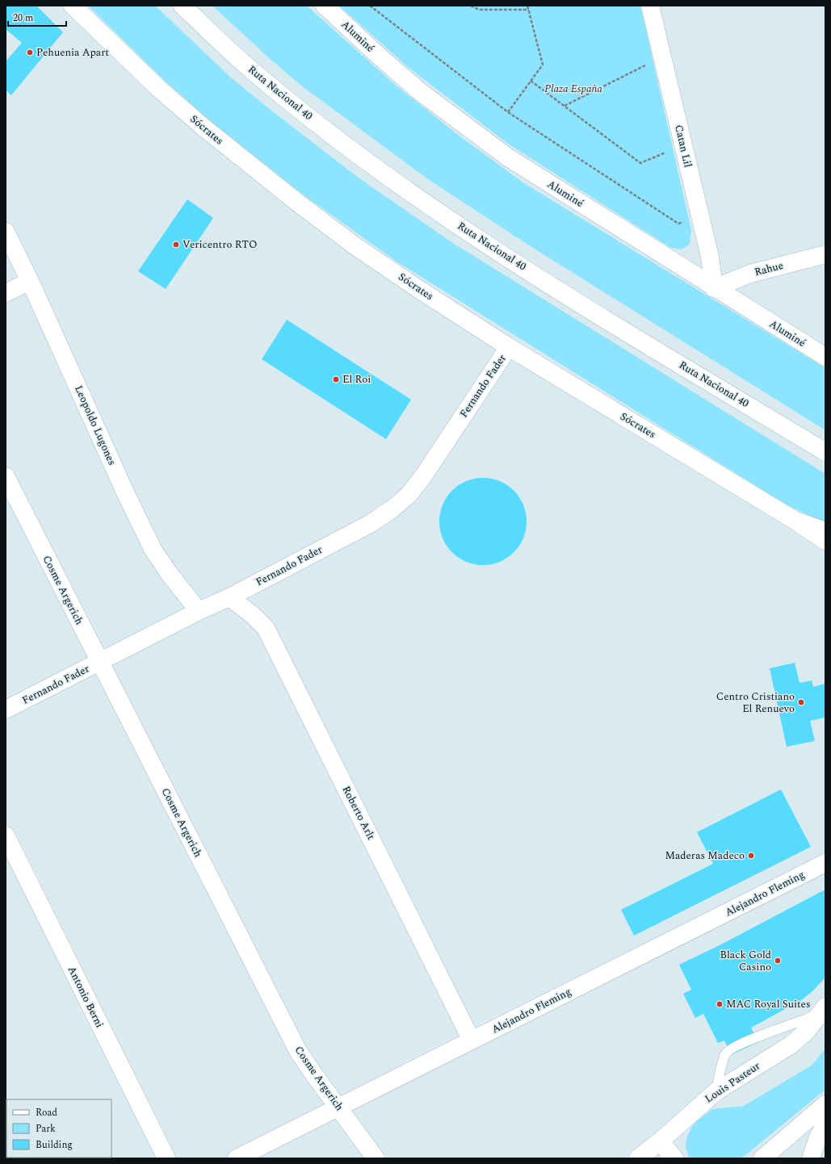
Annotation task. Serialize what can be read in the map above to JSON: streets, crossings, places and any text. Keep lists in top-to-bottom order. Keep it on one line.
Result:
{"streets":{"street":["Aluminé","Ruta Nacional 40","Sócrates","Catan Lil","Rahue","Fernando Fader","Leopoldo Lugones","Cosme Argerich","Roberto Arlt","Alejandro Fleming","Antonio Berni","Louis Pasteur"]},"crossings":[["Aluminé","Catan Lil"],["Aluminé","Rahue"],["Sócrates","Fernando Fader"],["Catan Lil","Rahue"],["Fernando Fader","Leopoldo Lugones"],["Fernando Fader","Cosme Argerich"],["Fernando Fader","Roberto Arlt"],["Cosme Argerich","Alejandro Fleming"],["Roberto Arlt","Alejandro Fleming"]],"parks":["Plaza España"],"places":["Pehuenia Apart","Vericentro RTO","El Roi","Centro Cristiano El Renuevo","Maderas Madeco","Black Gold Casino","MAC Royal Suites"],"legend":["Road","Park","Building"],"scale_bar":"20 m"}
